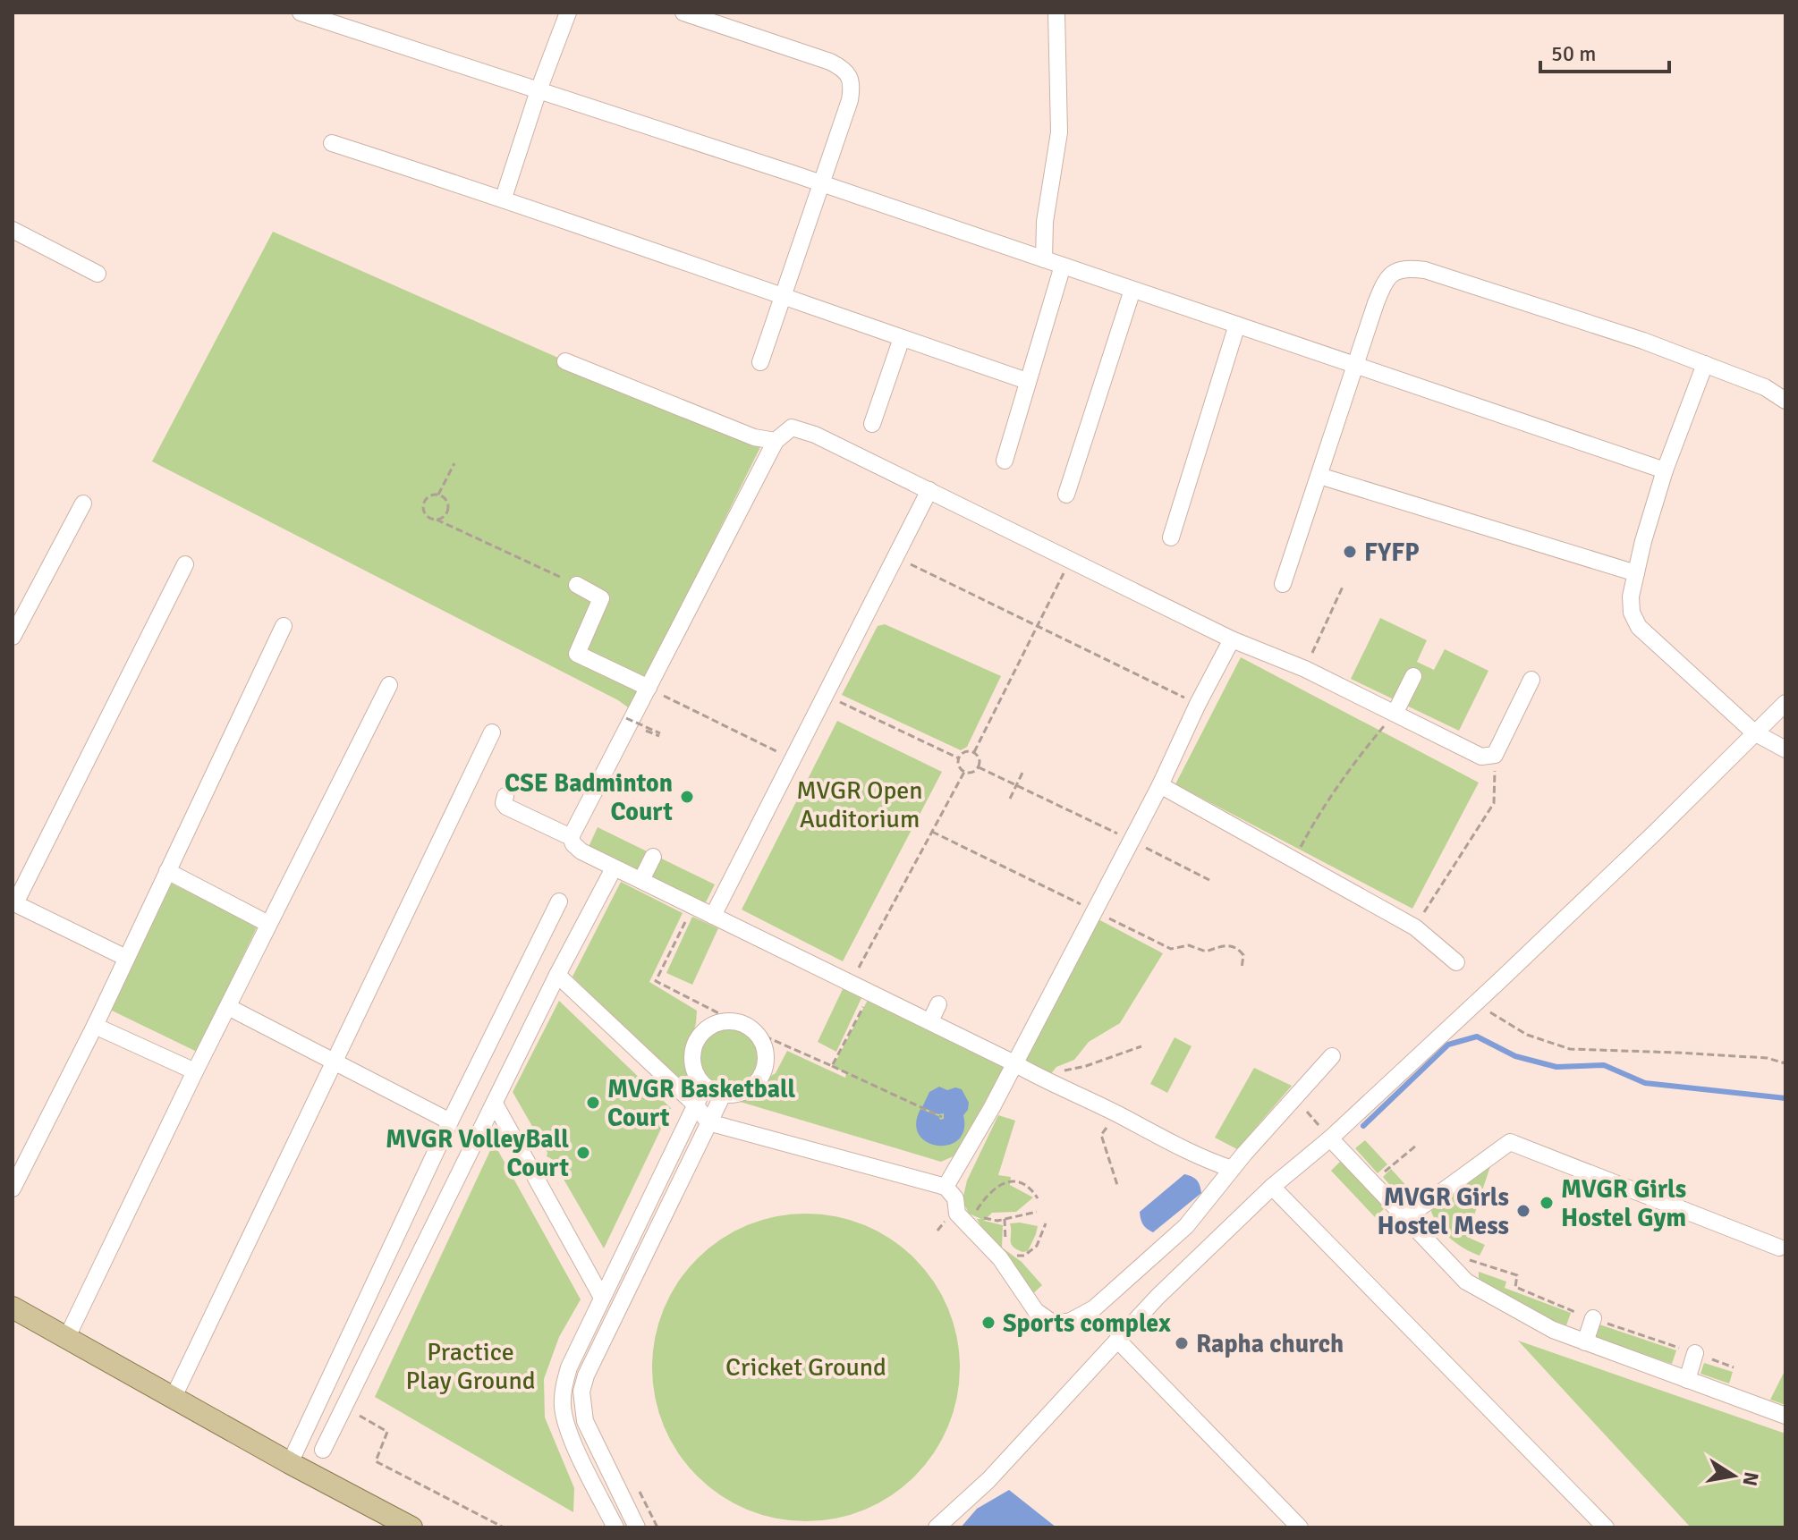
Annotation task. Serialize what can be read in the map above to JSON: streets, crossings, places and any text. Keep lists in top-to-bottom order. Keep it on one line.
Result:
{"parks":["MVGR Open Auditorium","Practice Play Ground","Cricket Ground"],"places":["FYFP","CSE Badminton Court","MVGR Basketball Court","MVGR VolleyBall Court","MVGR Girls Hostel Gym","MVGR Girls Hostel Mess","Sports complex","Rapha church"],"scale_bar":"50 m","north":"right"}
